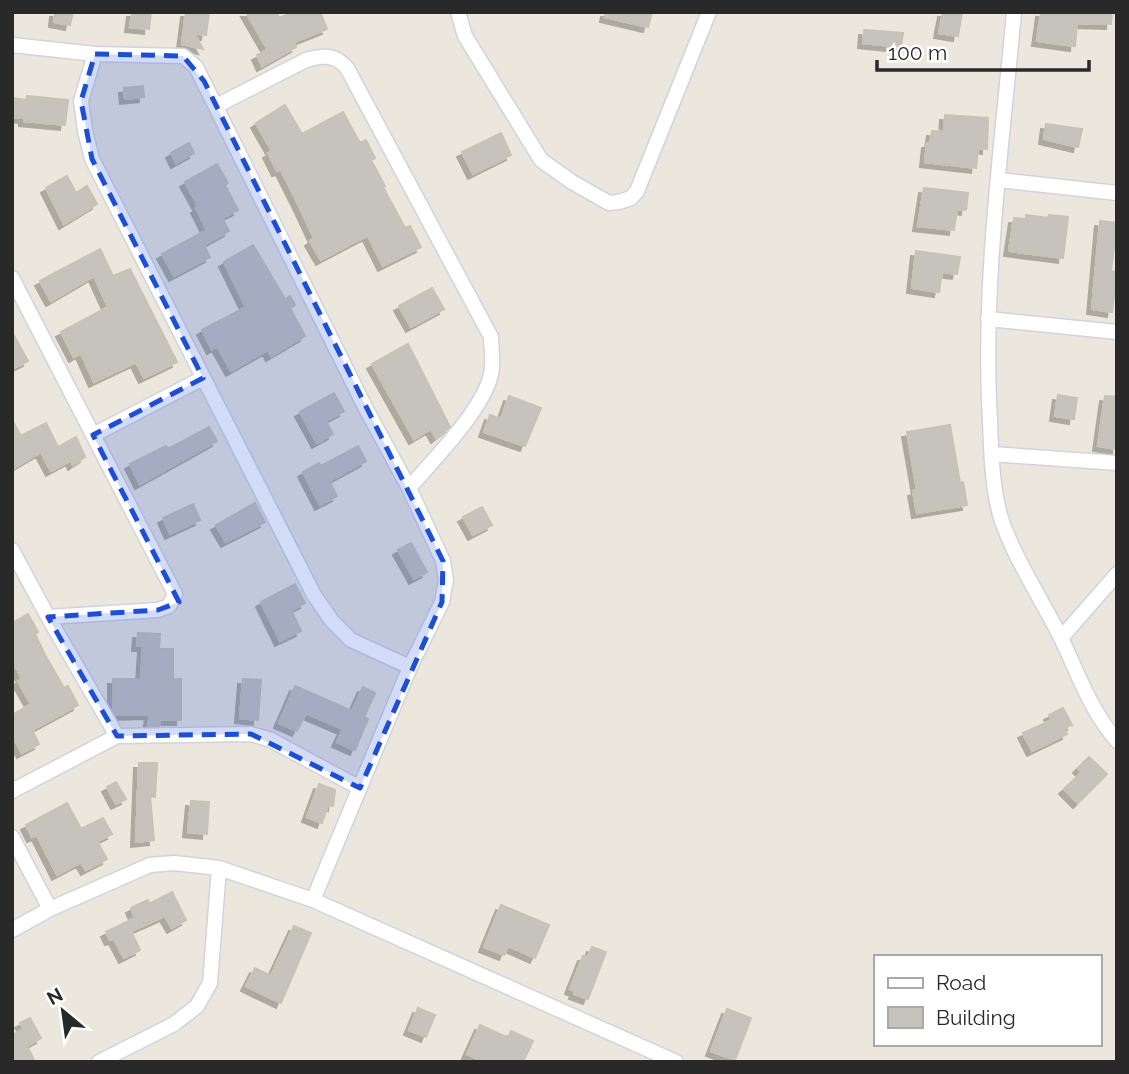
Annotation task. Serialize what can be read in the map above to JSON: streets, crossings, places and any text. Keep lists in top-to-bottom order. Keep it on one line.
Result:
{"legend":["Road","Building"],"scale_bar":"100 m","north":"top left"}
